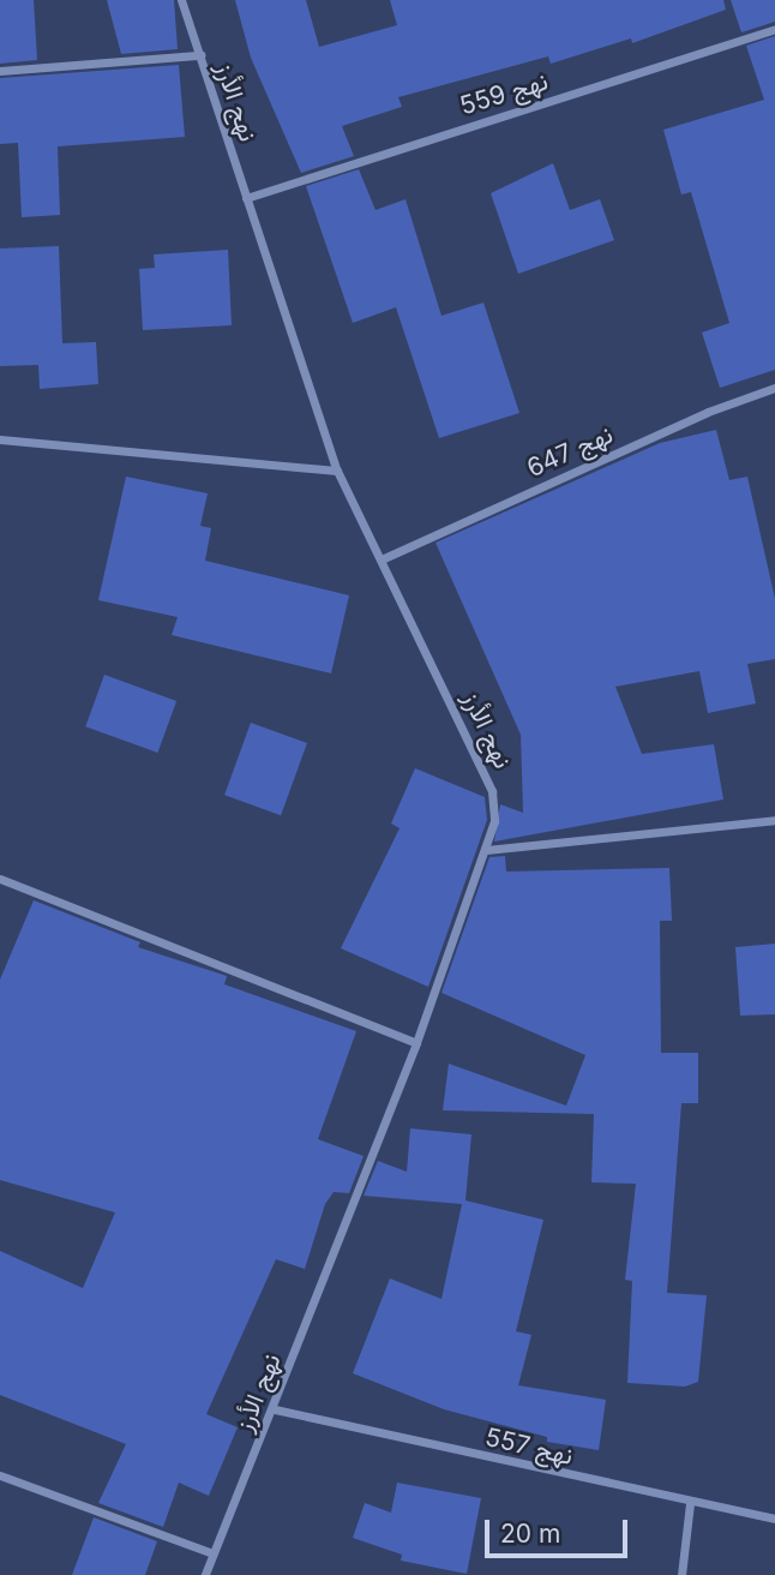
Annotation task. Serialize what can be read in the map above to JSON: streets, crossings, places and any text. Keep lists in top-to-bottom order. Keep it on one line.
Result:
{"streets":{"street":["نهج 559","نهج الأرز","نهج 647","نهج 557"]},"crossings":[["نهج 559","نهج الأرز"],["نهج الأرز","نهج 647"],["نهج الأرز","نهج 557"]],"scale_bar":"20 m"}
